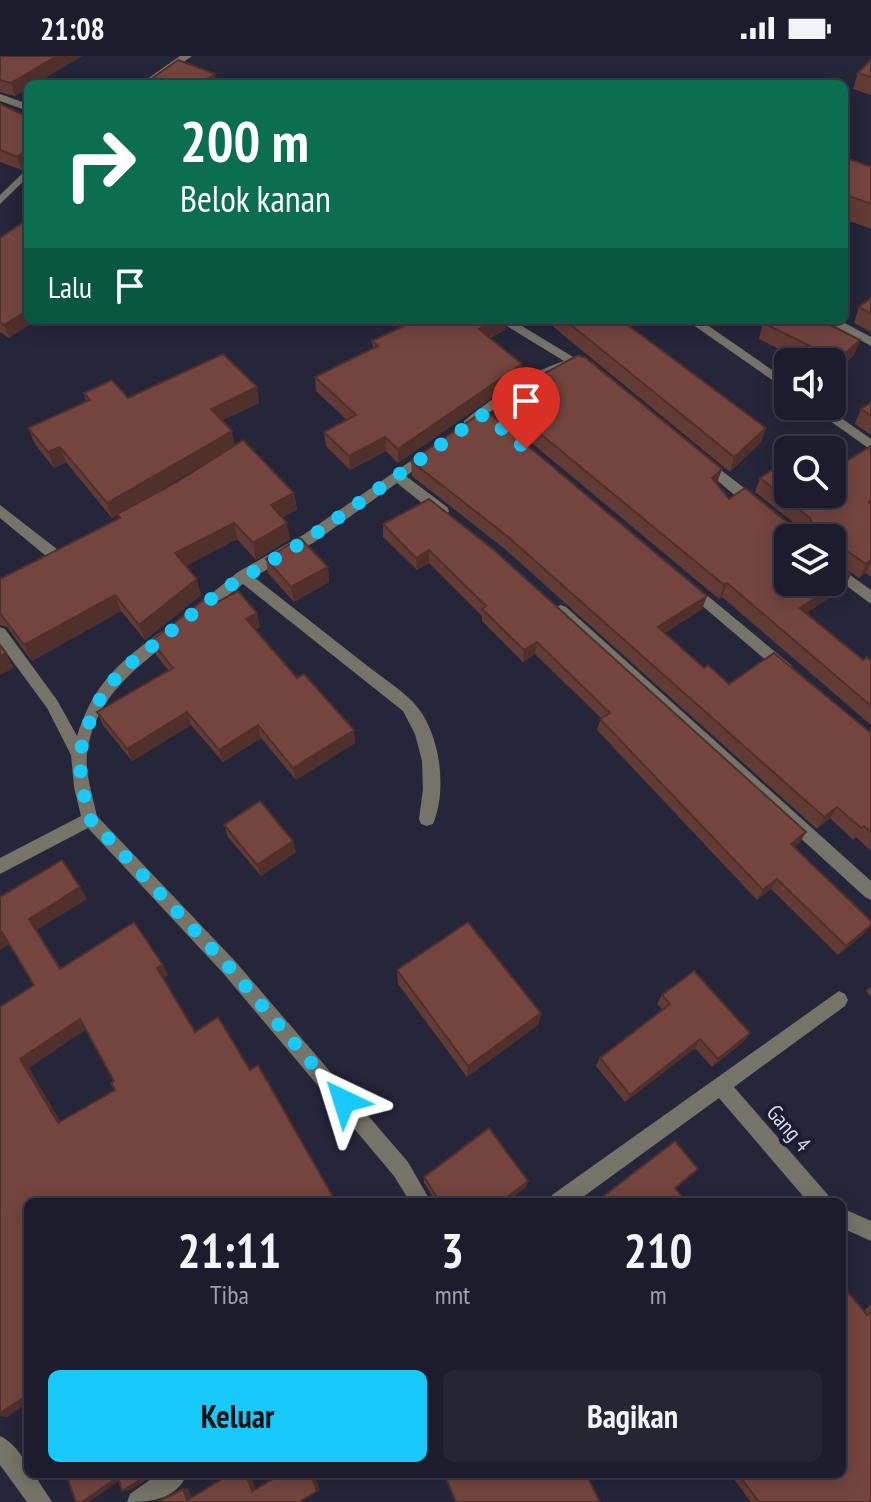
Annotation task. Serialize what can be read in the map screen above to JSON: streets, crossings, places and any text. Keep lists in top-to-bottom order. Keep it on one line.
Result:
{"streets":{"street":["Gang 4"]},"page":{"status":"21:08","turn":["200 m","Belok kanan"],"then":"Lalu","eta":["21:11","Tiba","3","mnt","210","m"],"buttons":["Keluar","Bagikan"]}}
